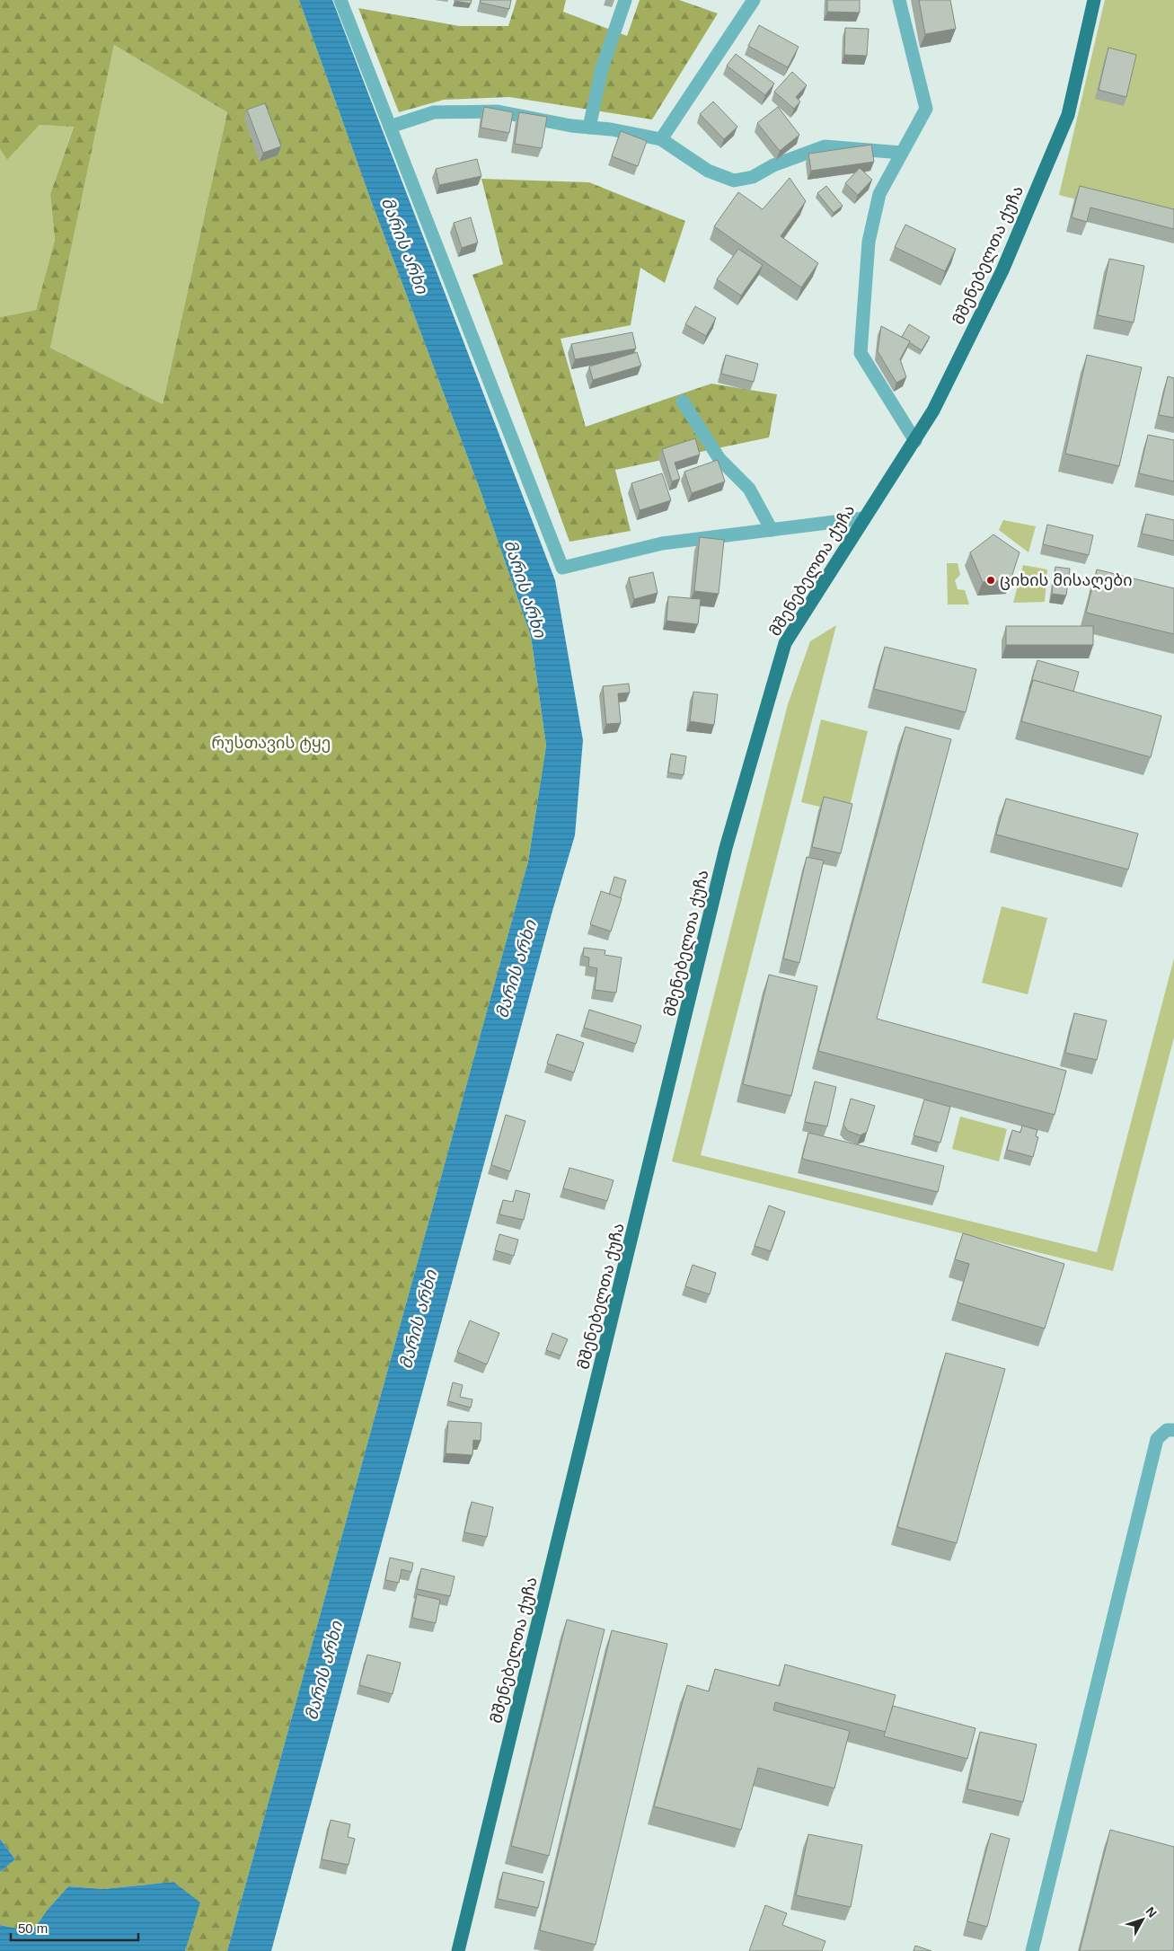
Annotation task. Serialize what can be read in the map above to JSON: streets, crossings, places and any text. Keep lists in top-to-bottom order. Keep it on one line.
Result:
{"streets":{"main road":["მშენებელთა ქუჩა"]},"water":["მარის არხი"],"parks":["რუსთავის ტყე"],"places":["ციხის მისაღები"],"scale_bar":"50 m","north":"top right"}
